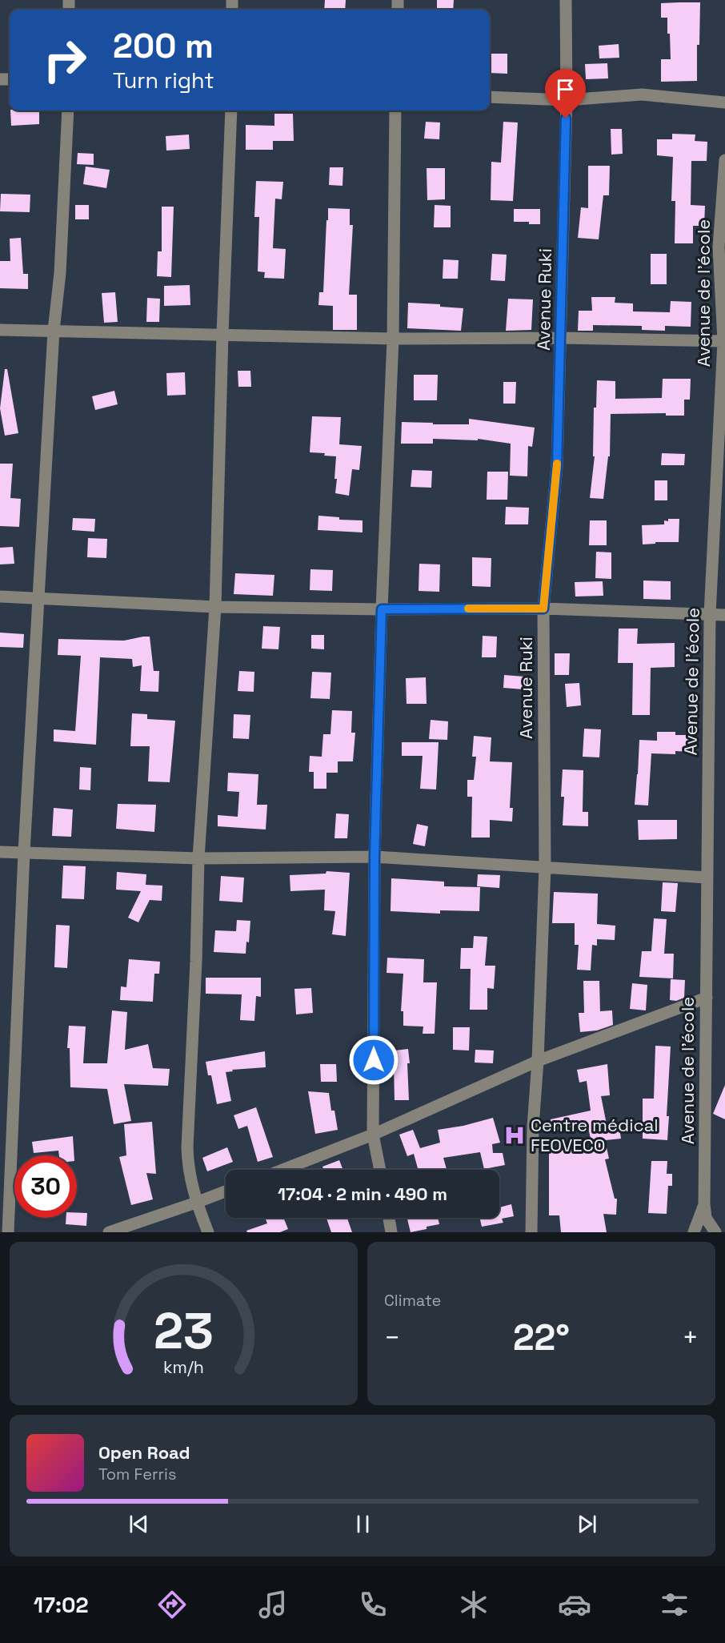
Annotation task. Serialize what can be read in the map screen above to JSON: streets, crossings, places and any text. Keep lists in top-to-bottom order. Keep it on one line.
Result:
{"streets":{"street":["Avenue de l'école","Avenue Ruki"]},"places":{"hospital":["Centre médical FEOVECO"]},"page":{"turn":["200 m","Turn right"],"limit":"30","trip":"17:04 · 2 min · 490 m","tile":"Climate","heat":["−","22°","+"],"song":["Open Road","Tom Ferris"],"tabs":"17:02","gauge":["23","km/h"]}}
